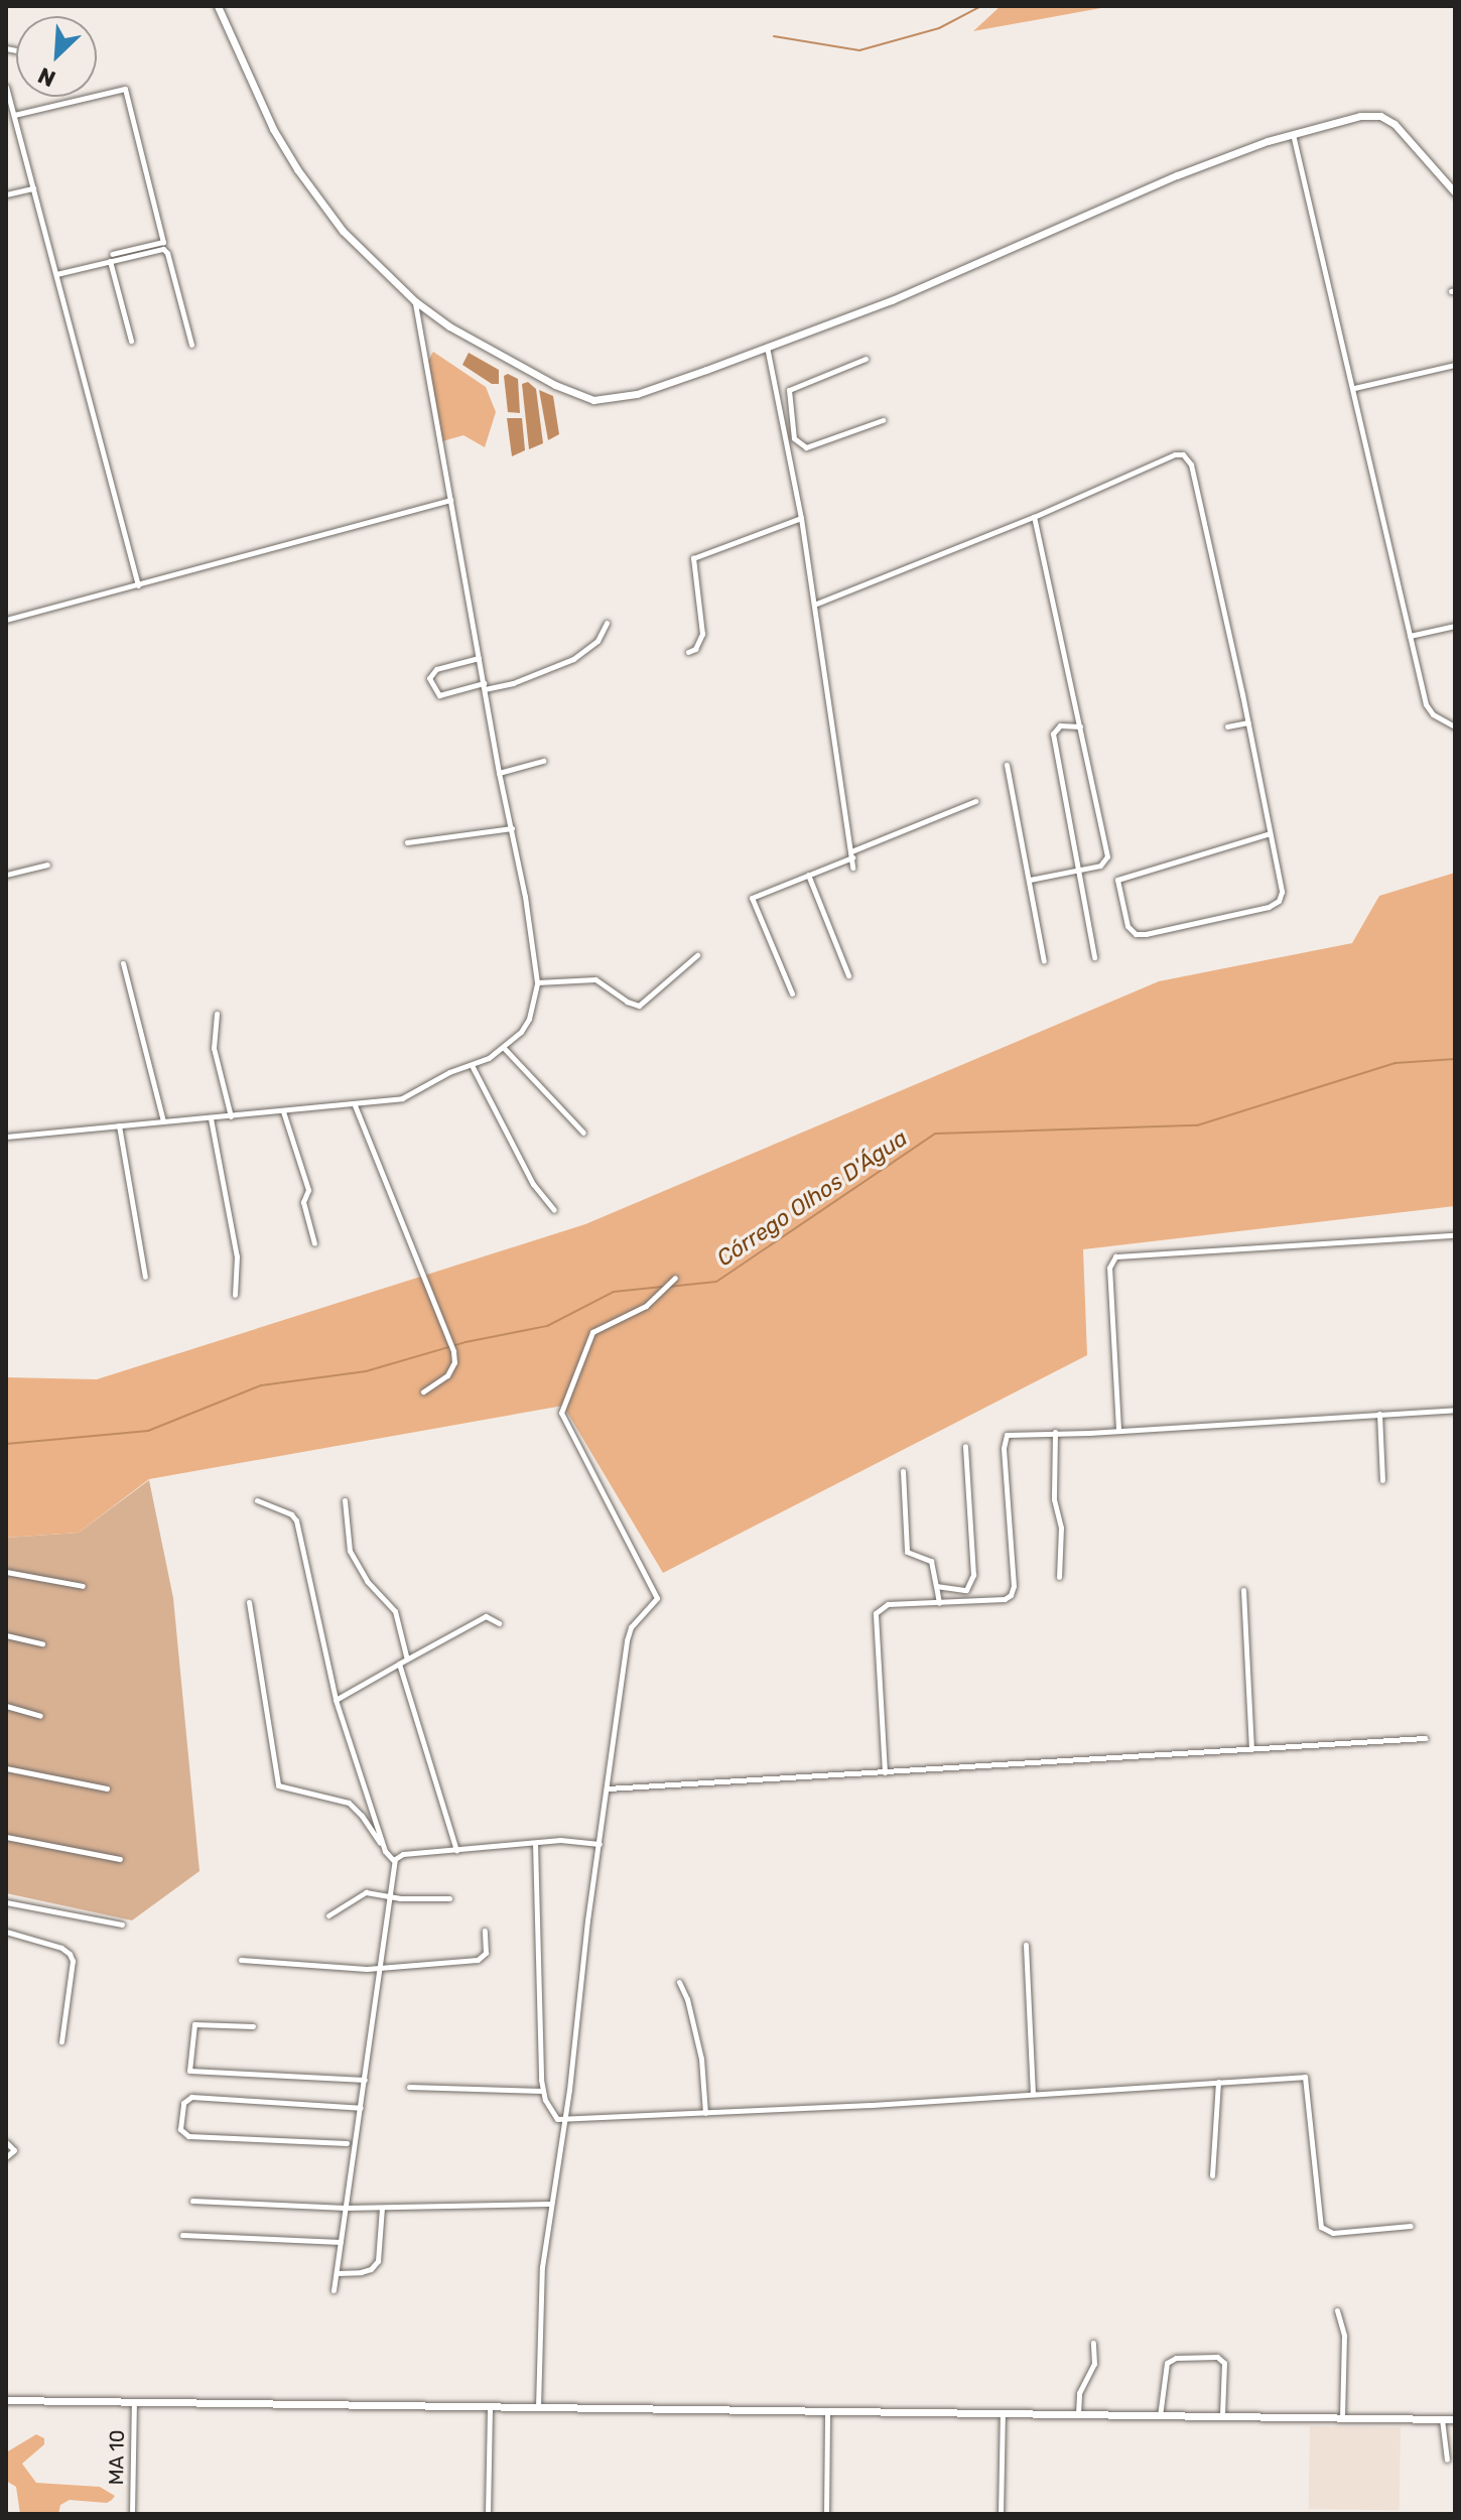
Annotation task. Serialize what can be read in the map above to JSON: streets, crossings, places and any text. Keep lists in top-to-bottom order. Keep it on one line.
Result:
{"streets":{"street":["MA 10"]},"water":["Córrego Olhos D'Água"],"north":"bottom left"}
